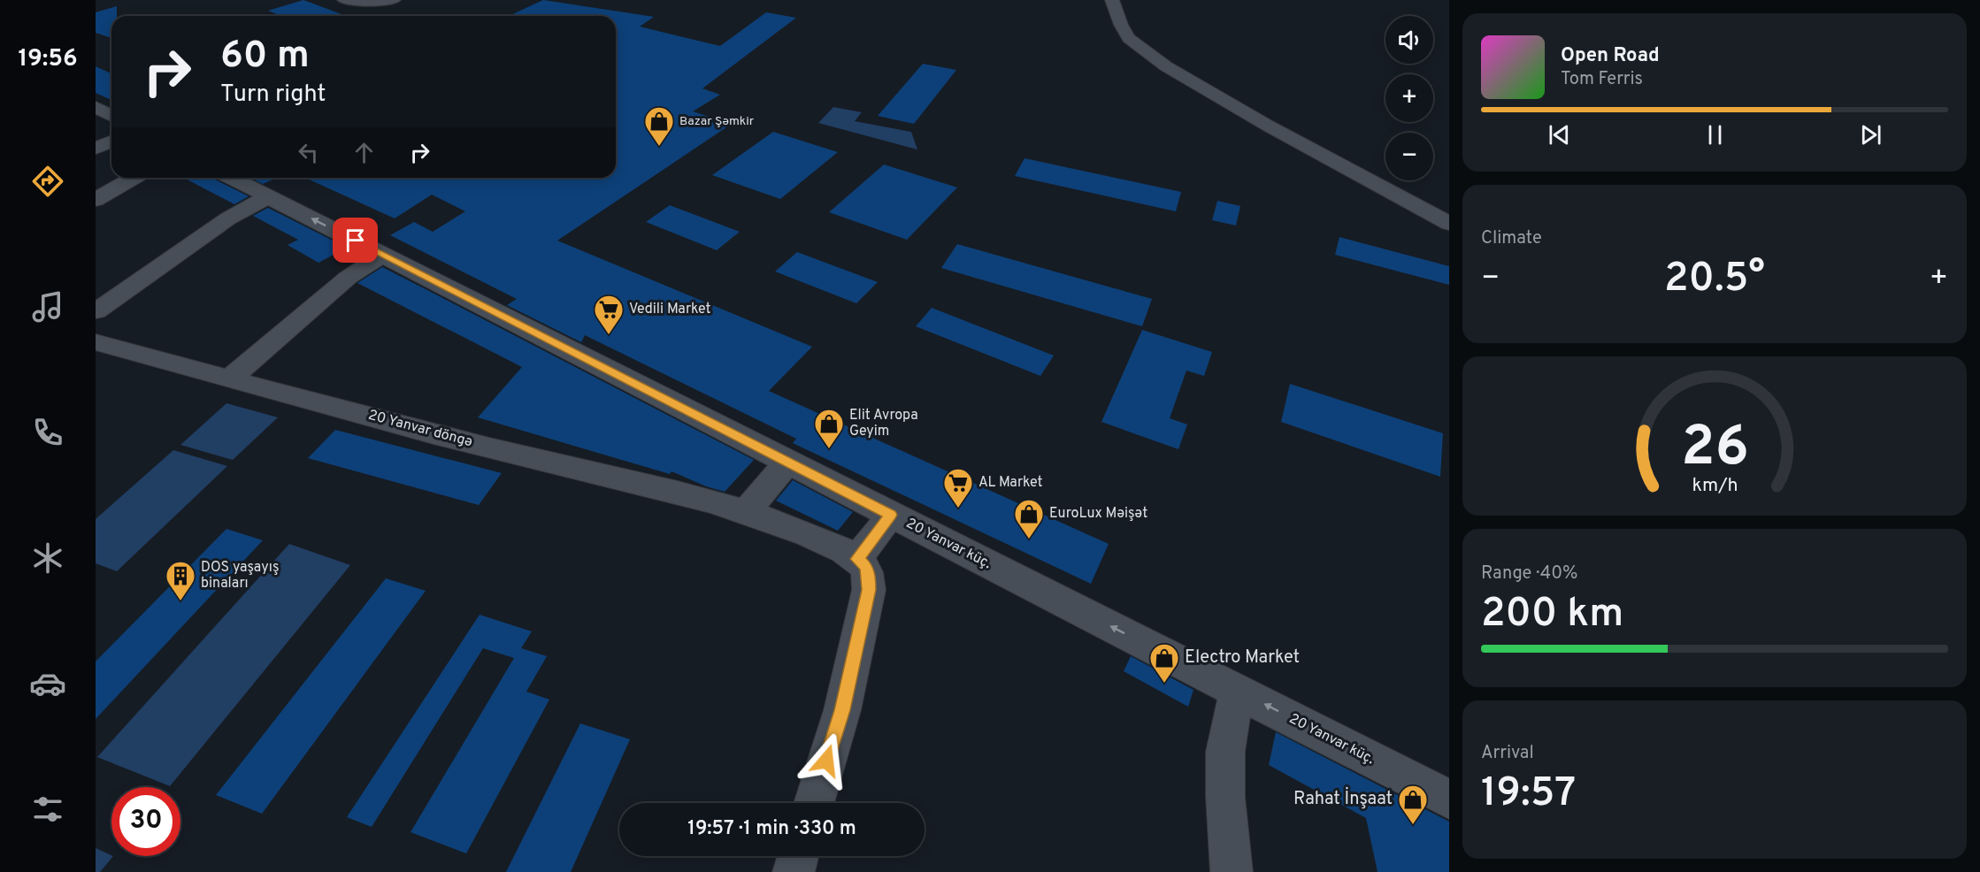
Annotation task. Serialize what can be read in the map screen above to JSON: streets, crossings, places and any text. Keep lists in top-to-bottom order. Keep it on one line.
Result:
{"streets":{"street":["20 Yanvar döngə","20 Yanvar küç."]},"one_way":["20 Yanvar küç."],"places":{"shop":["Bazar Şəmkir","Elit Avropa Geyim","EuroLux Məişət","Electro Market","Rahat İnşaat"],"supermarket":["Vedili Market","AL Market"],"building":["DOS yaşayış binaları"]},"page":{"tabs":"19:56","map_buttons":["+","−"],"turn":["60 m","Turn right"],"song":["Open Road","Tom Ferris"],"tile":["Climate",["Range · 40%","200 km"],["Arrival","19:57"]],"heat":["−","20.5°","+"],"limit":"30","trip":"19:57 · 1 min · 330 m","gauge":["26","km/h"]}}
